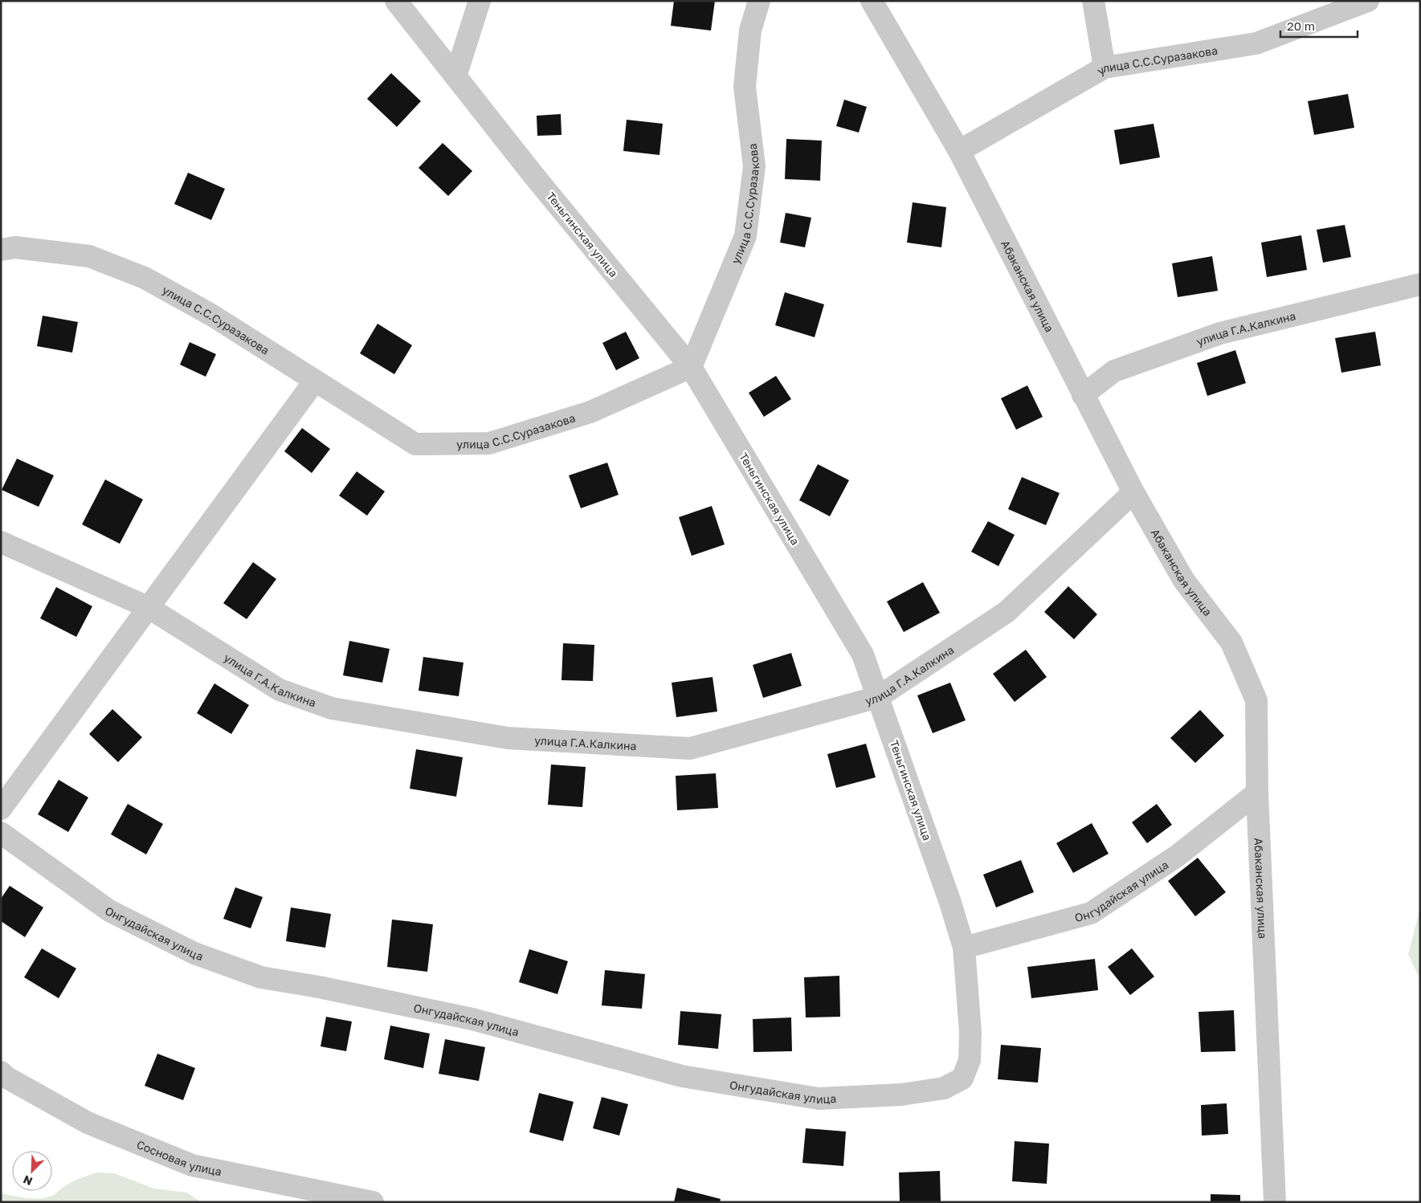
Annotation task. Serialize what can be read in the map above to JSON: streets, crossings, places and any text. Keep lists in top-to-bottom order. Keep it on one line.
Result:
{"streets":{"street":["улица С.С.Суразакова","Теньгинская улица","Абаканская улица","улица Г.А.Калкина","Онгудайская улица","Сосновая улица"]},"crossings":[["улица С.С.Суразакова","Теньгинская улица"],["улица С.С.Суразакова","Абаканская улица"],["Теньгинская улица","улица Г.А.Калкина"],["Теньгинская улица","Онгудайская улица"],["Абаканская улица","улица Г.А.Калкина"],["Абаканская улица","Онгудайская улица"]],"scale_bar":"20 m","north":"bottom left"}
